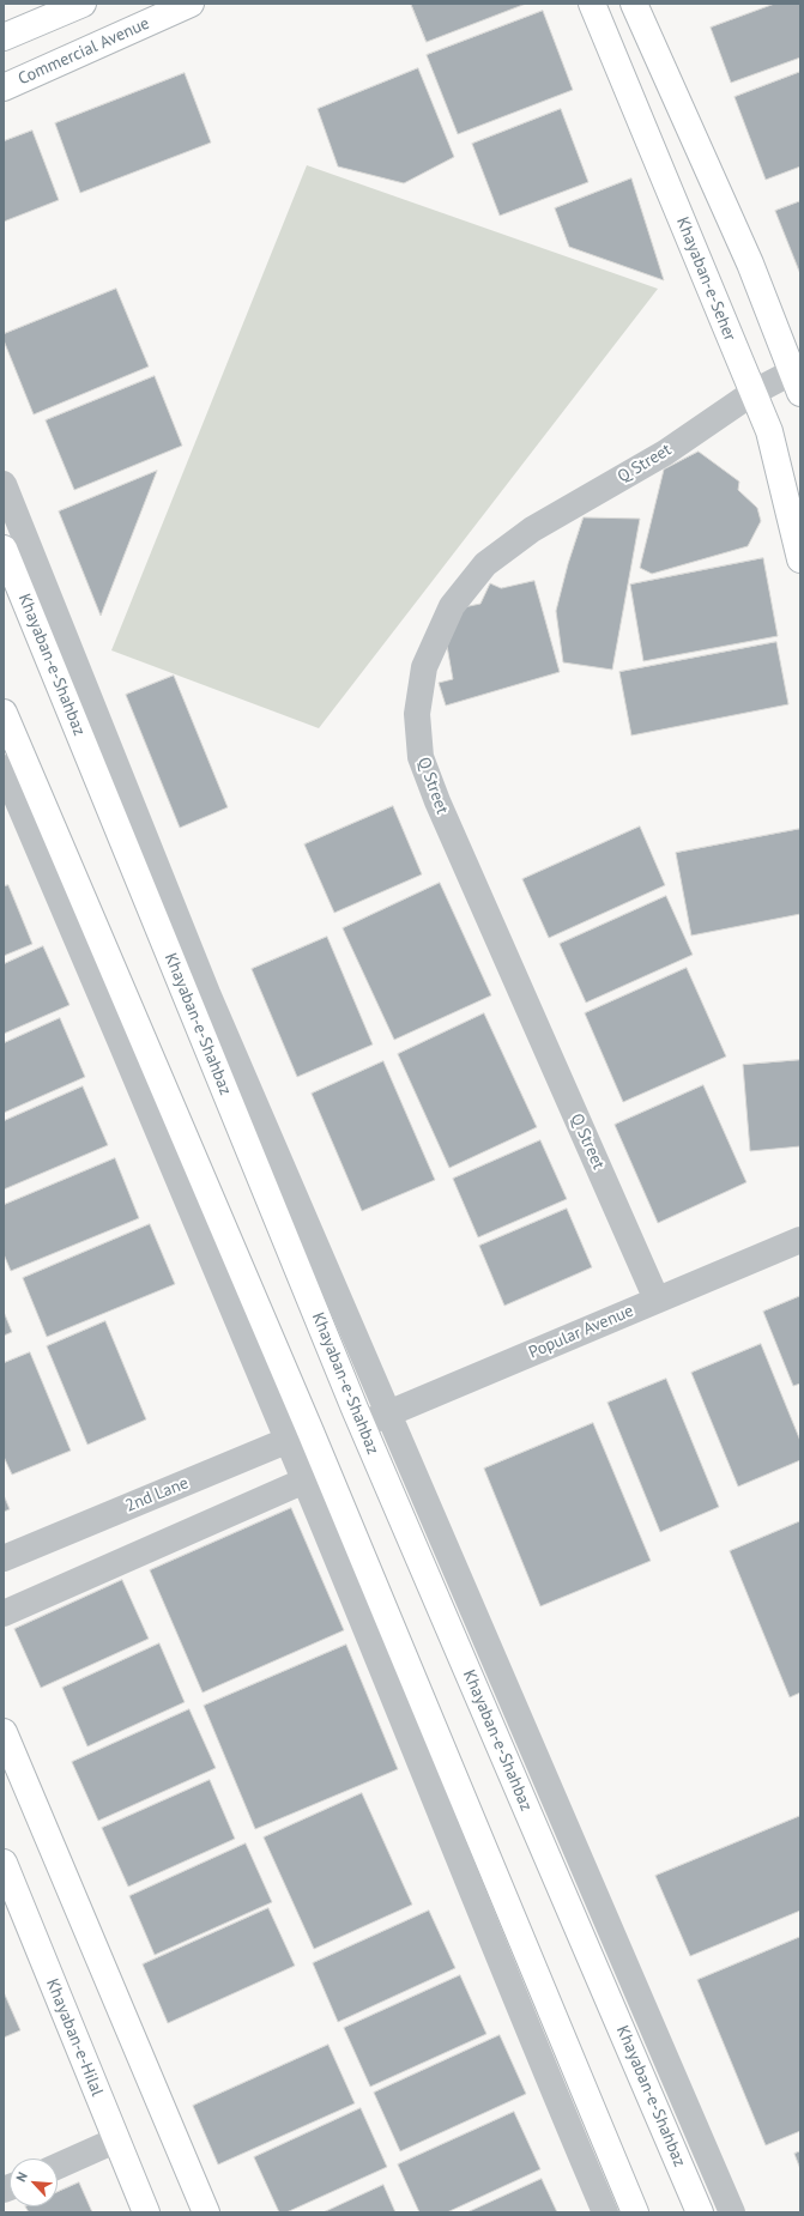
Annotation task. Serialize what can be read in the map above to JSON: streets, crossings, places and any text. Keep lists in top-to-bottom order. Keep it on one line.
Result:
{"streets":{"main road":["Commercial Avenue","Khayaban-e-Seher","Khayaban-e-Shahbaz","Khayaban-e-Hilal"],"street":["Q Street","Popular Avenue","2nd Lane"]},"crossings":[["Khayaban-e-Seher","Q Street"],["Q Street","Popular Avenue"],["Khayaban-e-Shahbaz","Popular Avenue"]],"north":"top left"}
